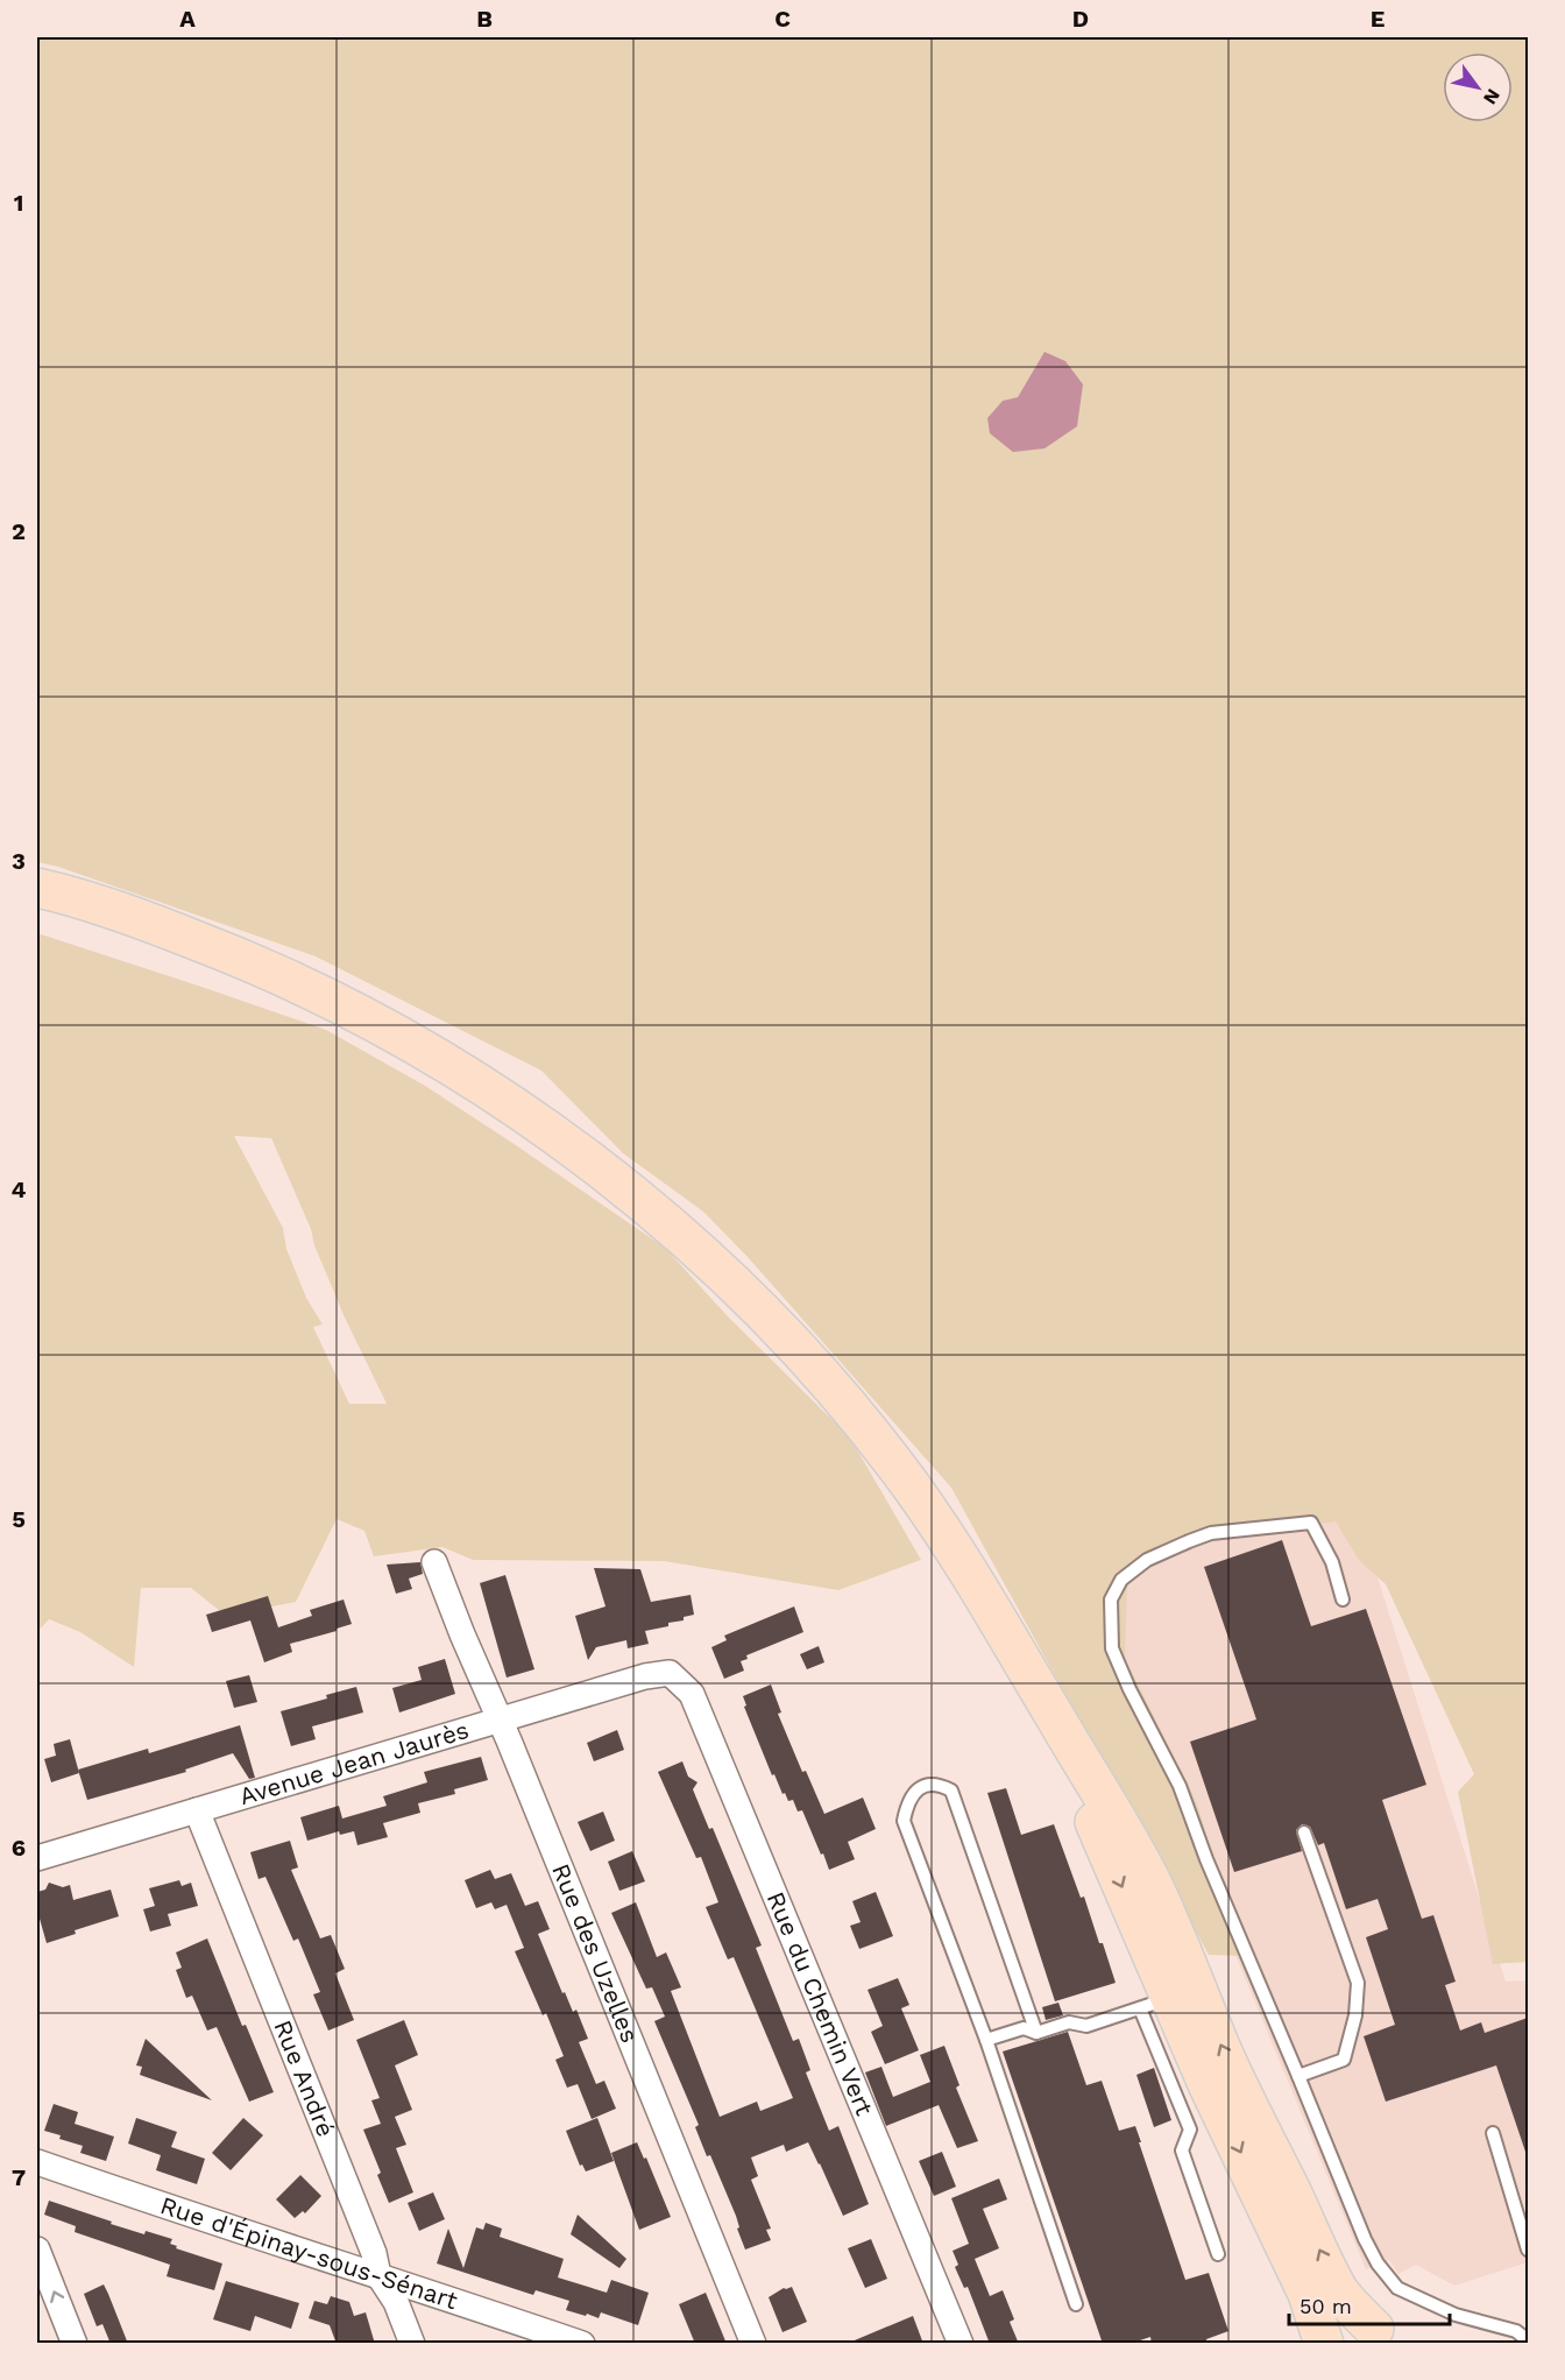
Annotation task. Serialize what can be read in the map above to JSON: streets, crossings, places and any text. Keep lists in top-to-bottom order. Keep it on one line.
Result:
{"streets":{"street":["Avenue Jean Jaurès","Rue des Uzelles","Rue du Chemin Vert","Rue André","Rue d'Épinay-sous-Sénart"]},"crossings":[["Avenue Jean Jaurès","Rue des Uzelles"],["Avenue Jean Jaurès","Rue du Chemin Vert"],["Avenue Jean Jaurès","Rue André"],["Rue André","Rue d'Épinay-sous-Sénart"]],"scale_bar":"50 m","north":"bottom right","grid":{"columns":["A","B","C","D","E"],"rows":["1","2","3","4","5","6","7"]}}
